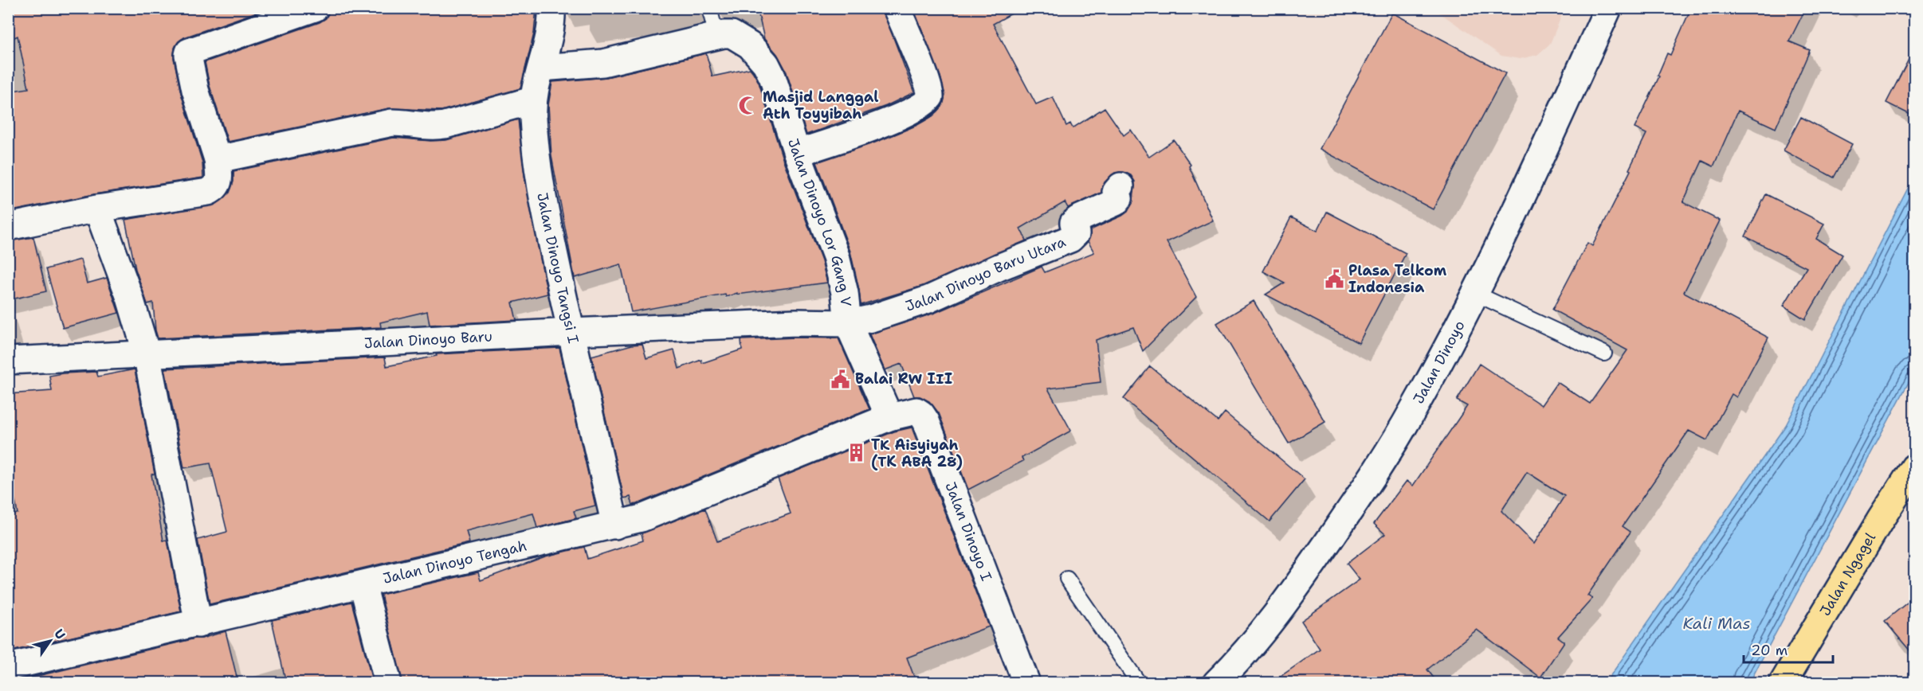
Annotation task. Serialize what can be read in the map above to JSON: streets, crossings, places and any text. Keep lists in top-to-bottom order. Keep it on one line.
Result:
{"streets":{"highway":["Jalan Ngagel"],"street":["Jalan Dinoyo Lor Gang V","Jalan Dinoyo Tangsi I","Jalan Dinoyo Baru Utara","Jalan Dinoyo Baru","Jalan Dinoyo","Jalan Dinoyo I","Jalan Dinoyo Tengah"]},"crossings":[["Jalan Dinoyo Lor Gang V","Jalan Dinoyo Tangsi I"],["Jalan Dinoyo Lor Gang V","Jalan Dinoyo Baru Utara"],["Jalan Dinoyo Lor Gang V","Jalan Dinoyo Baru"],["Jalan Dinoyo Lor Gang V","Jalan Dinoyo I"],["Jalan Dinoyo Lor Gang V","Jalan Dinoyo Tengah"],["Jalan Dinoyo Tangsi I","Jalan Dinoyo Baru"],["Jalan Dinoyo Tangsi I","Jalan Dinoyo Tengah"],["Jalan Dinoyo Baru Utara","Jalan Dinoyo Baru"],["Jalan Dinoyo I","Jalan Dinoyo Tengah"]],"water":["Kali Mas"],"places":{"mosque":["Masjid Langgal Ath Toyyibah"],"public building":["Plasa Telkom Indonesia","Balai RW III"],"building":["TK Aisyiyah (TK ABA 28)"]},"scale_bar":"20 m","north":"top right"}
